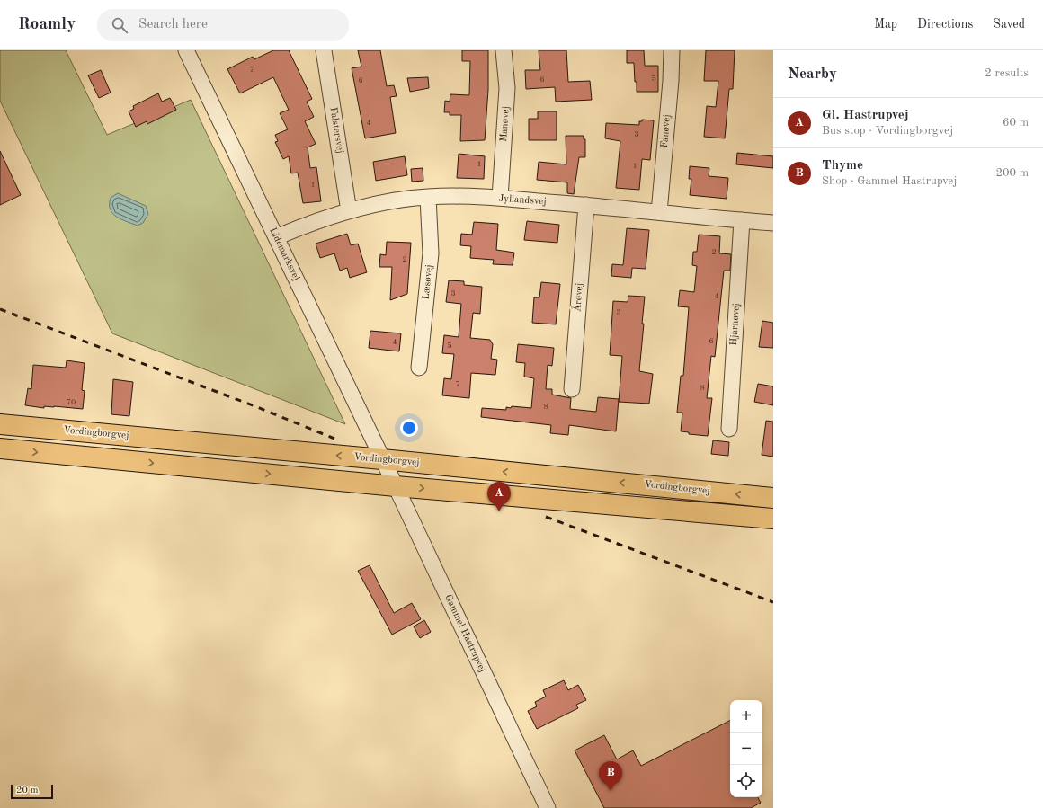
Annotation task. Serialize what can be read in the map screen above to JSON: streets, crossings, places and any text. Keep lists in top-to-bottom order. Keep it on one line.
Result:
{"streets":{"main road":["Vordingborgvej"],"street":["Manøvej","Falstersvej","Fanøvej","Jyllandsvej","Lidemarksvej","Læsøvej","Årøvej","Hjarnøvej","Gammel Hastrupvej"]},"crossings":[["Manøvej","Jyllandsvej"],["Falstersvej","Jyllandsvej"],["Fanøvej","Jyllandsvej"],["Jyllandsvej","Lidemarksvej"],["Jyllandsvej","Læsøvej"],["Jyllandsvej","Årøvej"],["Jyllandsvej","Hjarnøvej"],["Lidemarksvej","Vordingborgvej"],["Lidemarksvej","Gammel Hastrupvej"],["Vordingborgvej","Gammel Hastrupvej"]],"house_numbers":["7","5","6","6","4","3","1","1","1","2","2","3","4","3","6","4","5","7","8","70","8"],"scale_bar":"20 m","page":{"header":"Roamly","search":"Search here","nav":["Map","Directions","Saved"],"heading":["Nearby","2 results"],"list":[{"mark":"A","name":"Gl. Hastrupvej","note":"Bus stop · Vordingborgvej","value":"60 m"},{"mark":"B","name":"Thyme","note":"Shop · Gammel Hastrupvej","value":"200 m"}],"pins":["A","B"],"map_buttons":["+","−"],"scale":"20 m"}}
